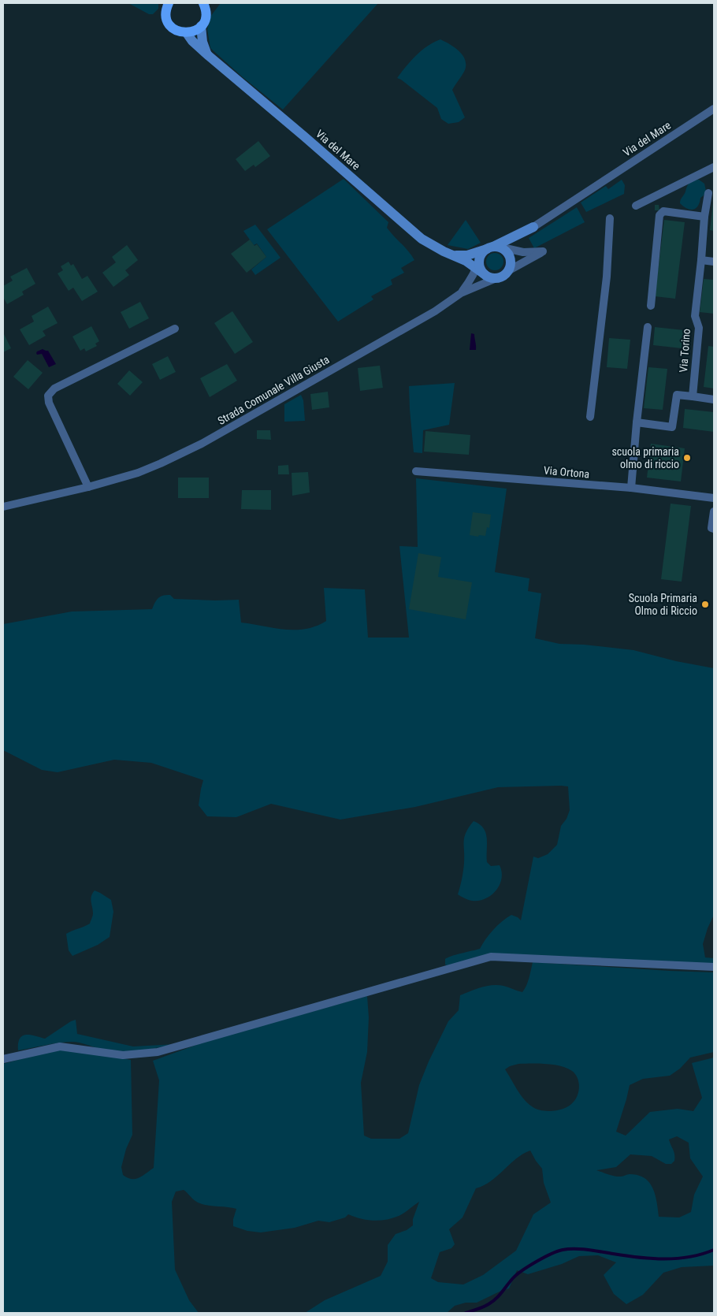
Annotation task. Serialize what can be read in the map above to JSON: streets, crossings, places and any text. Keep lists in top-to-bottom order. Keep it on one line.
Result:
{"streets":{"street":["Via del Mare","Via Torino","Strada Comunale Villa Giusta","Via Ortona"]},"places":["scuola primaria olmo di riccio","Scuola Primaria Olmo di Riccio"]}
